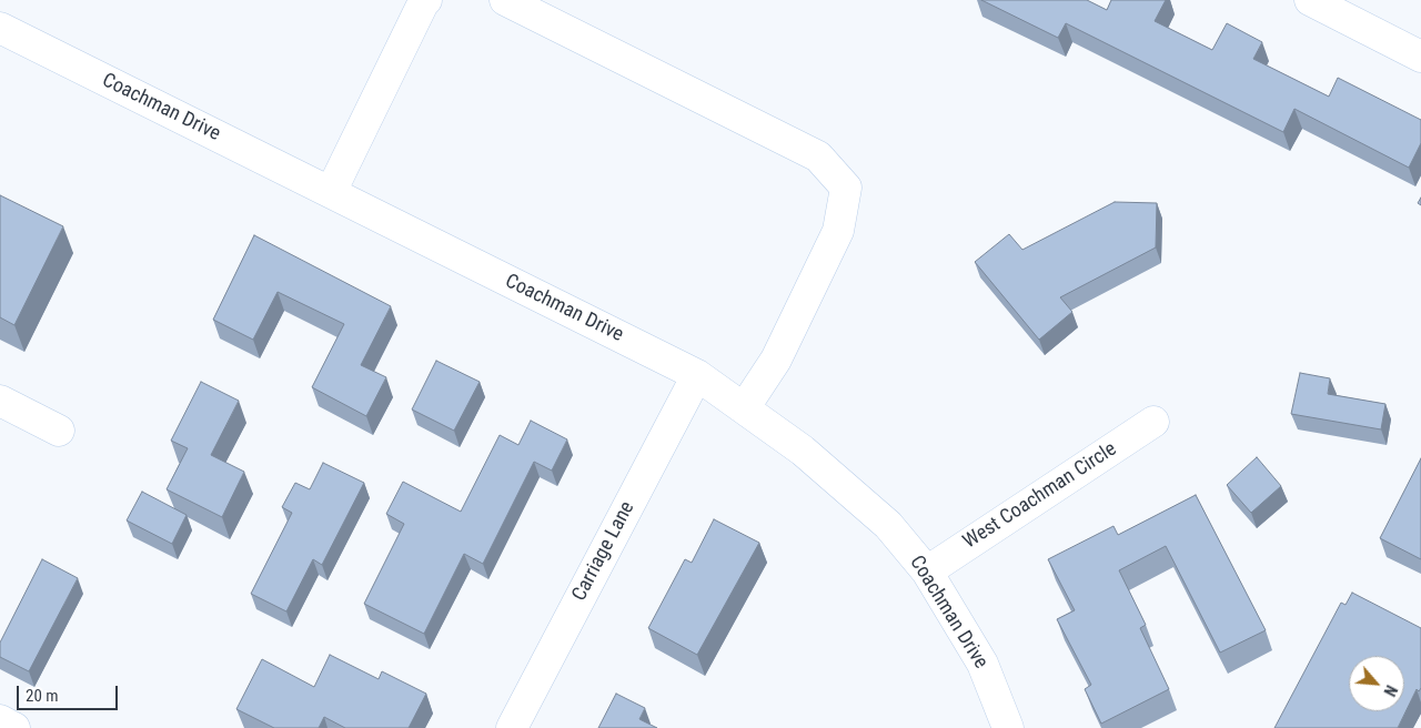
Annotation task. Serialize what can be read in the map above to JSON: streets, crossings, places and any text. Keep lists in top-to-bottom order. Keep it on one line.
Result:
{"streets":{"street":["Coachman Drive","West Coachman Circle","Carriage Lane"]},"crossings":[["Coachman Drive","West Coachman Circle"],["Coachman Drive","Carriage Lane"]],"scale_bar":"20 m","north":"bottom right"}
